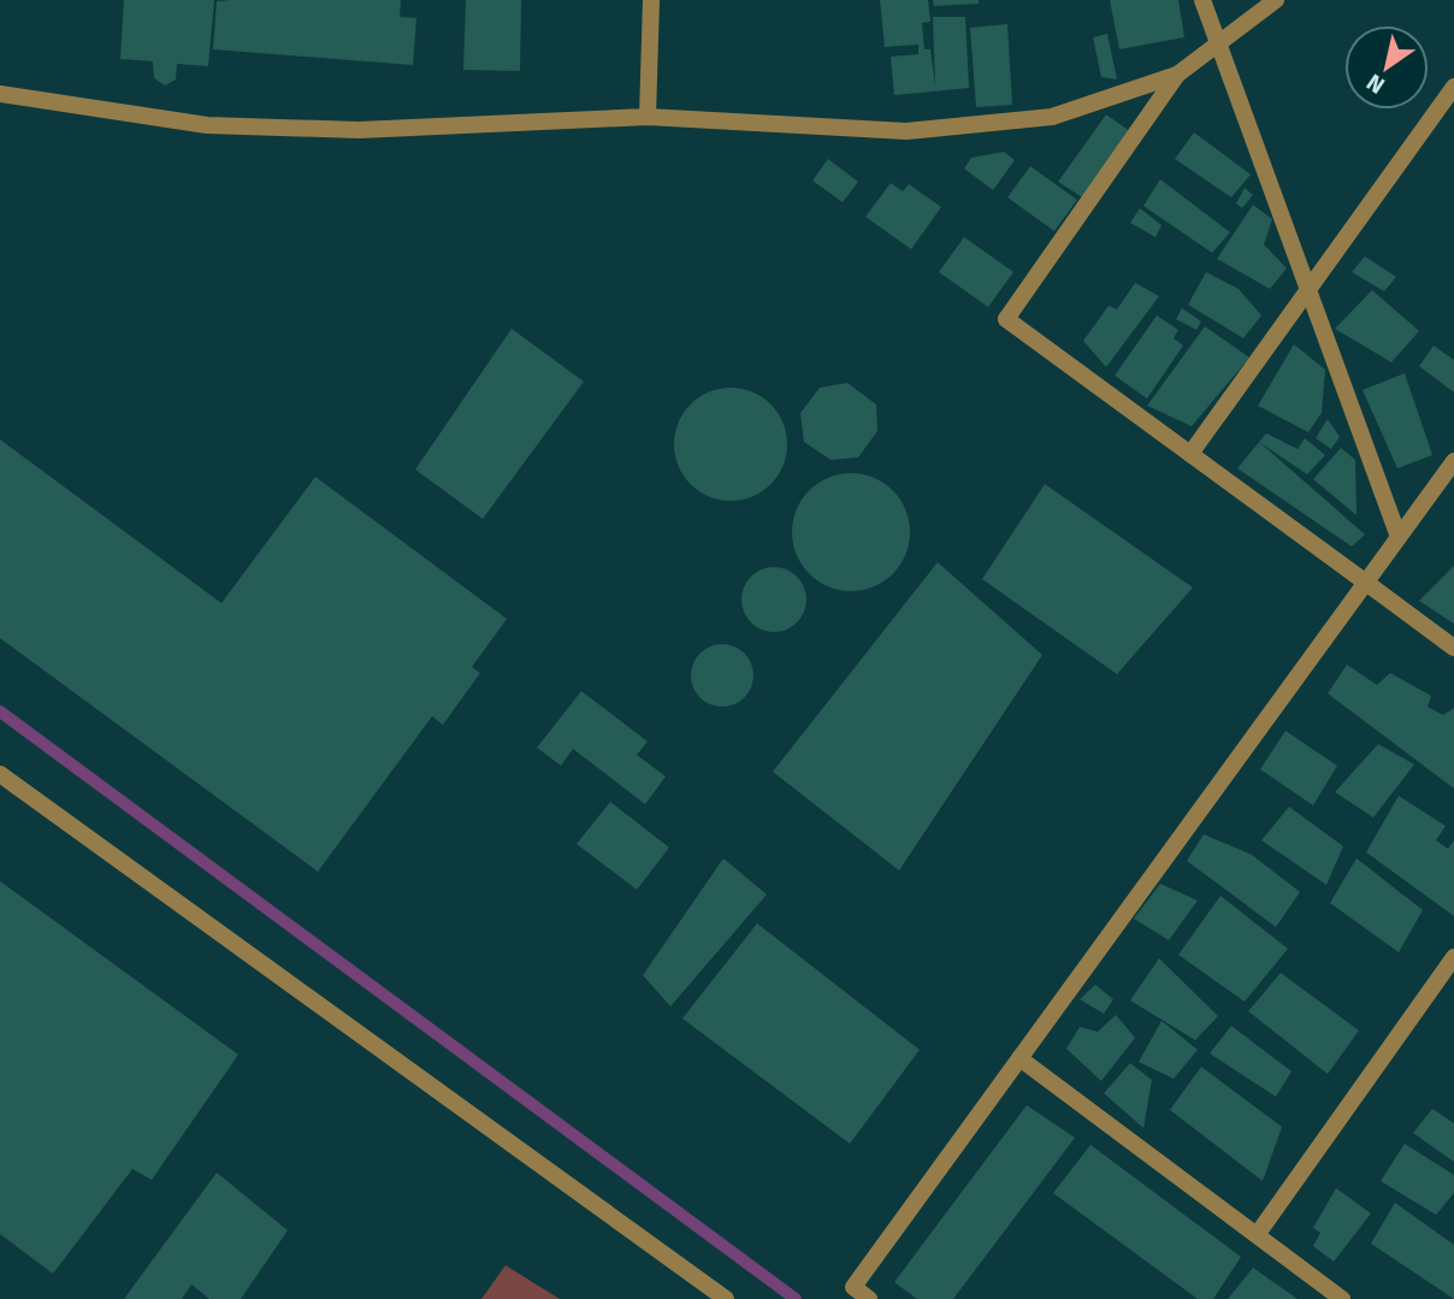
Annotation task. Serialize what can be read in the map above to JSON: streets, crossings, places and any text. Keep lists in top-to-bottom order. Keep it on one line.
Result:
{"north":"bottom left"}
